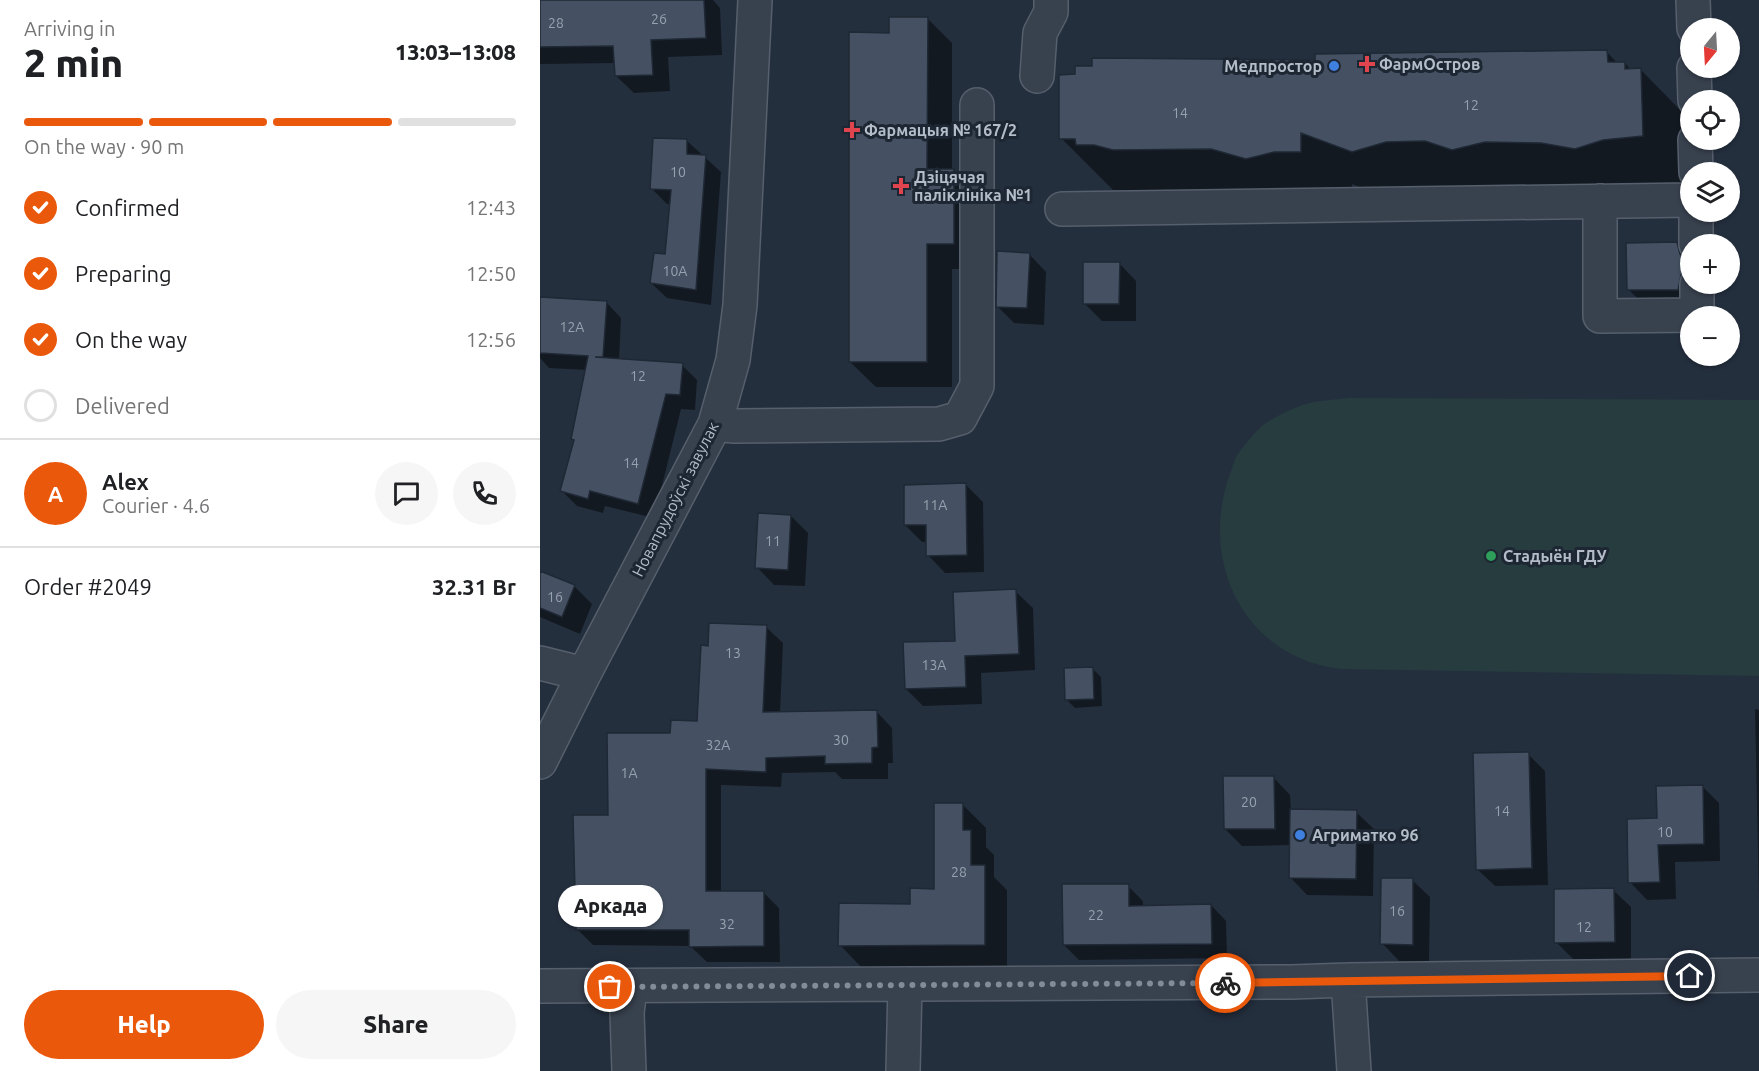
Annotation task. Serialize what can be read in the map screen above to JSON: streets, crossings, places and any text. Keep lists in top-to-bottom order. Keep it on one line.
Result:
{"streets":{"street":["Новапрудоўскі завулак"]},"places":{"health":["ФармОстров","Фармацыя № 167/2","Дзіцячая паліклініка №1"],"other":["Медпростор","Стадыён ГДУ","Агриматко 96","Аркада"]},"house_numbers":["26","28","12","14","10","10А","12А","12","14","11А","11","16","13","13А","30","32А","1А","20","14","10","28","16","22","32","12"],"north":"bottom","page":{"heading":["2 min","Arriving in","13:03–13:08"],"panel":["Alex","Courier · 4.6","Order #2049","32.31 Br"],"map_buttons":["+","−"],"bar":"On the way · 90 m","list":[["Confirmed","12:43"],["Preparing","12:50"],["On the way","12:56"],"Delivered"],"round":"A","bubble":"Аркада","buttons":["Help","Share"]}}
